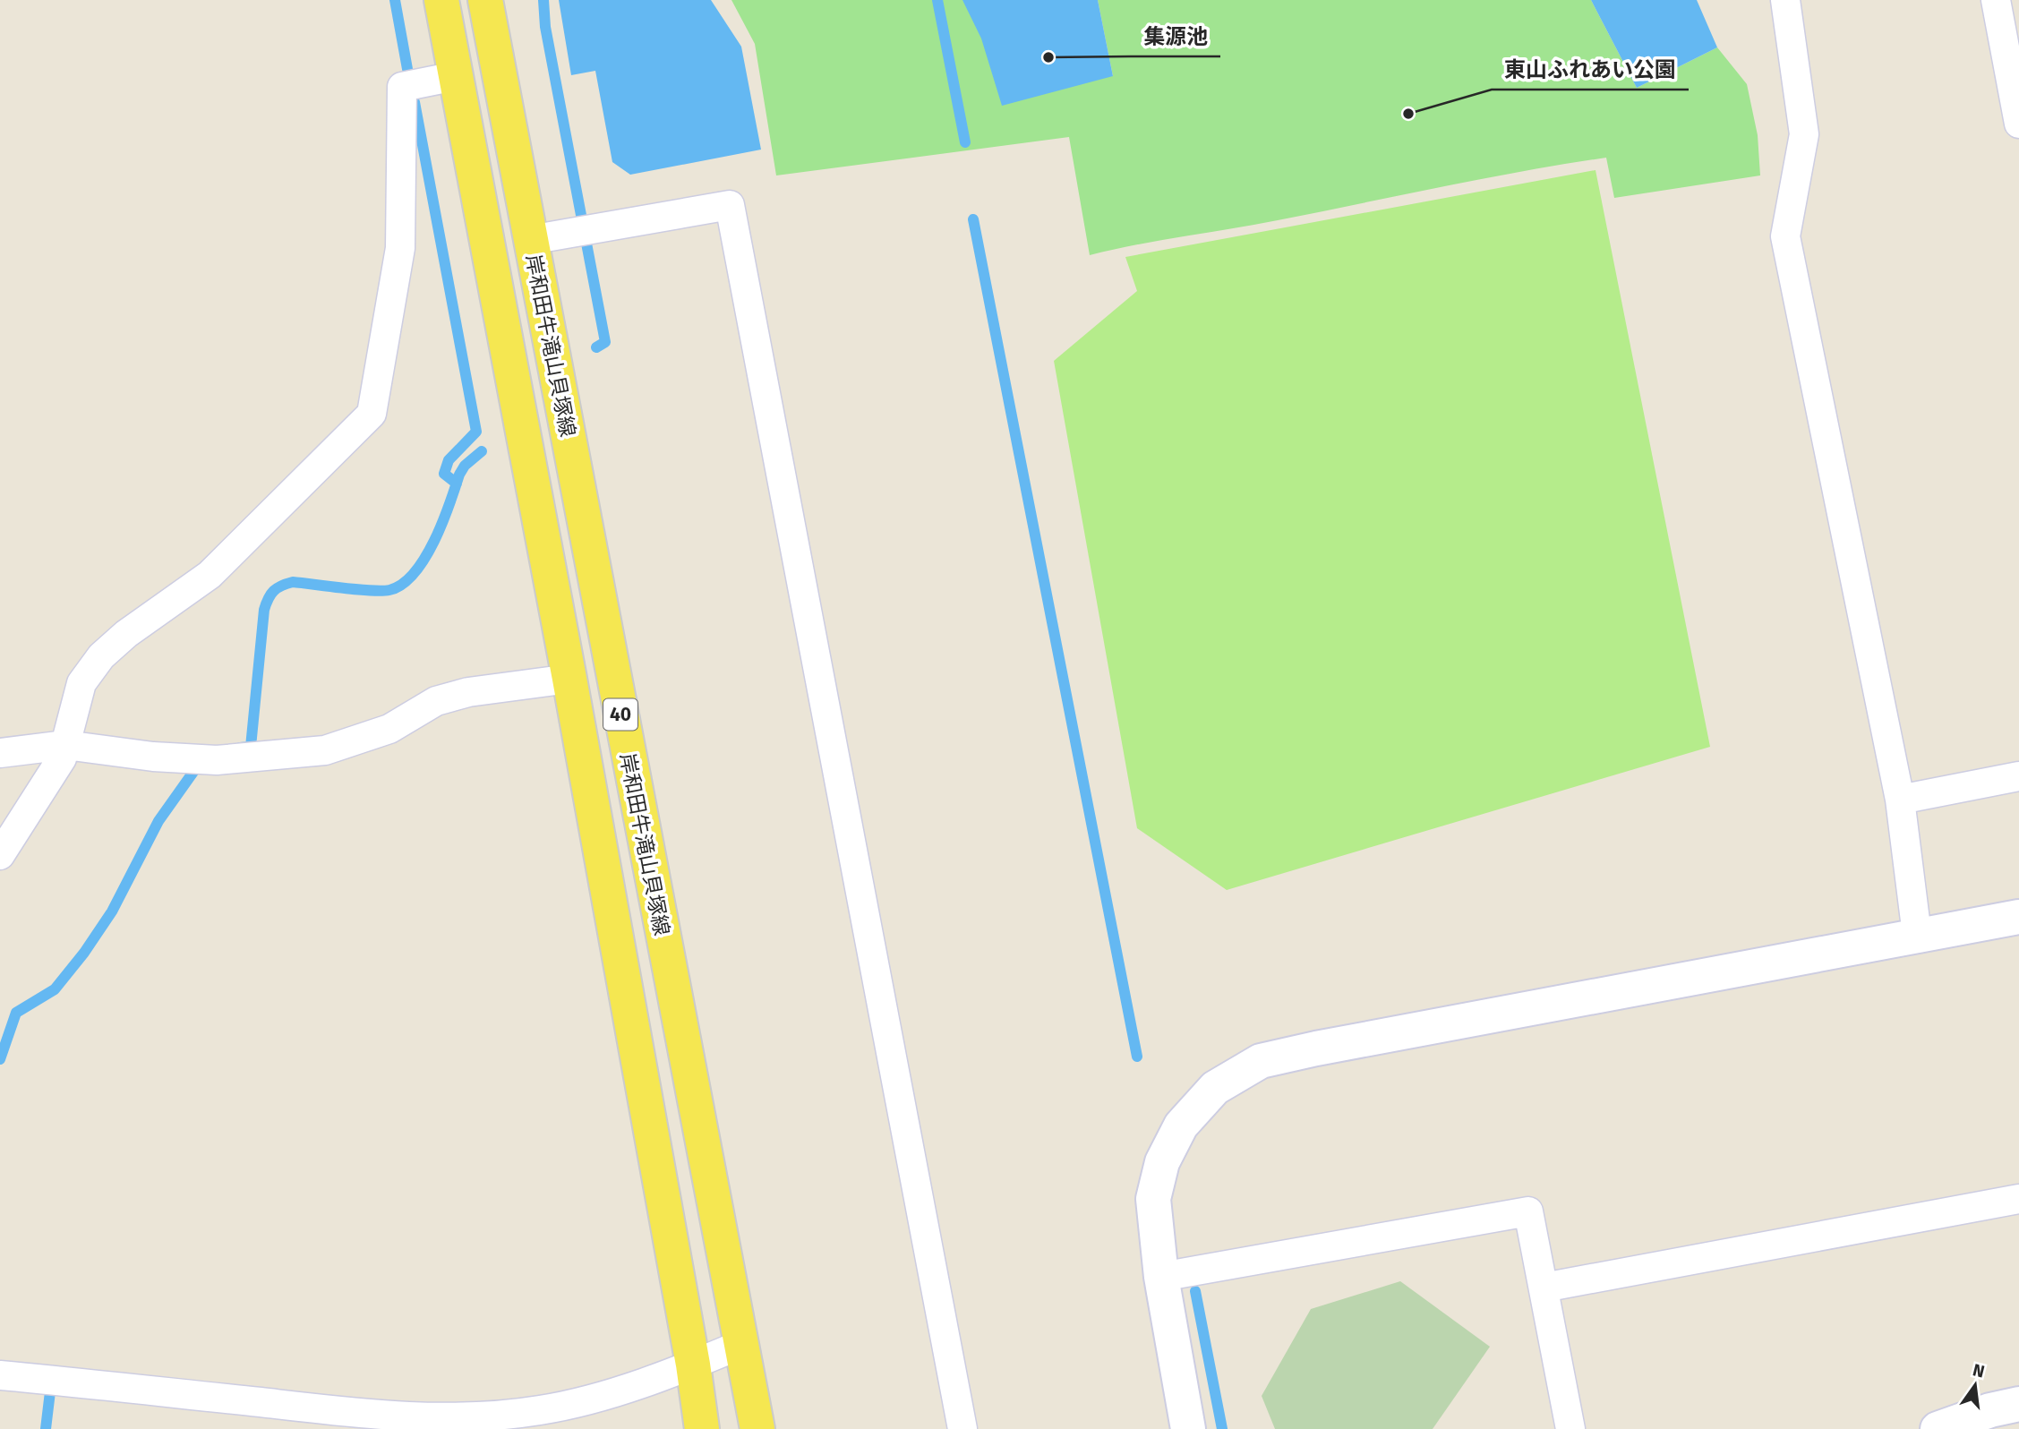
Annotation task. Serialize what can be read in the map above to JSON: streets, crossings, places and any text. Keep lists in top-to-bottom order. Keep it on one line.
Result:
{"streets":{"main road":["岸和田牛滝山貝塚線","40"]},"places":["集源池","東山ふれあい公園"],"north":"top"}
